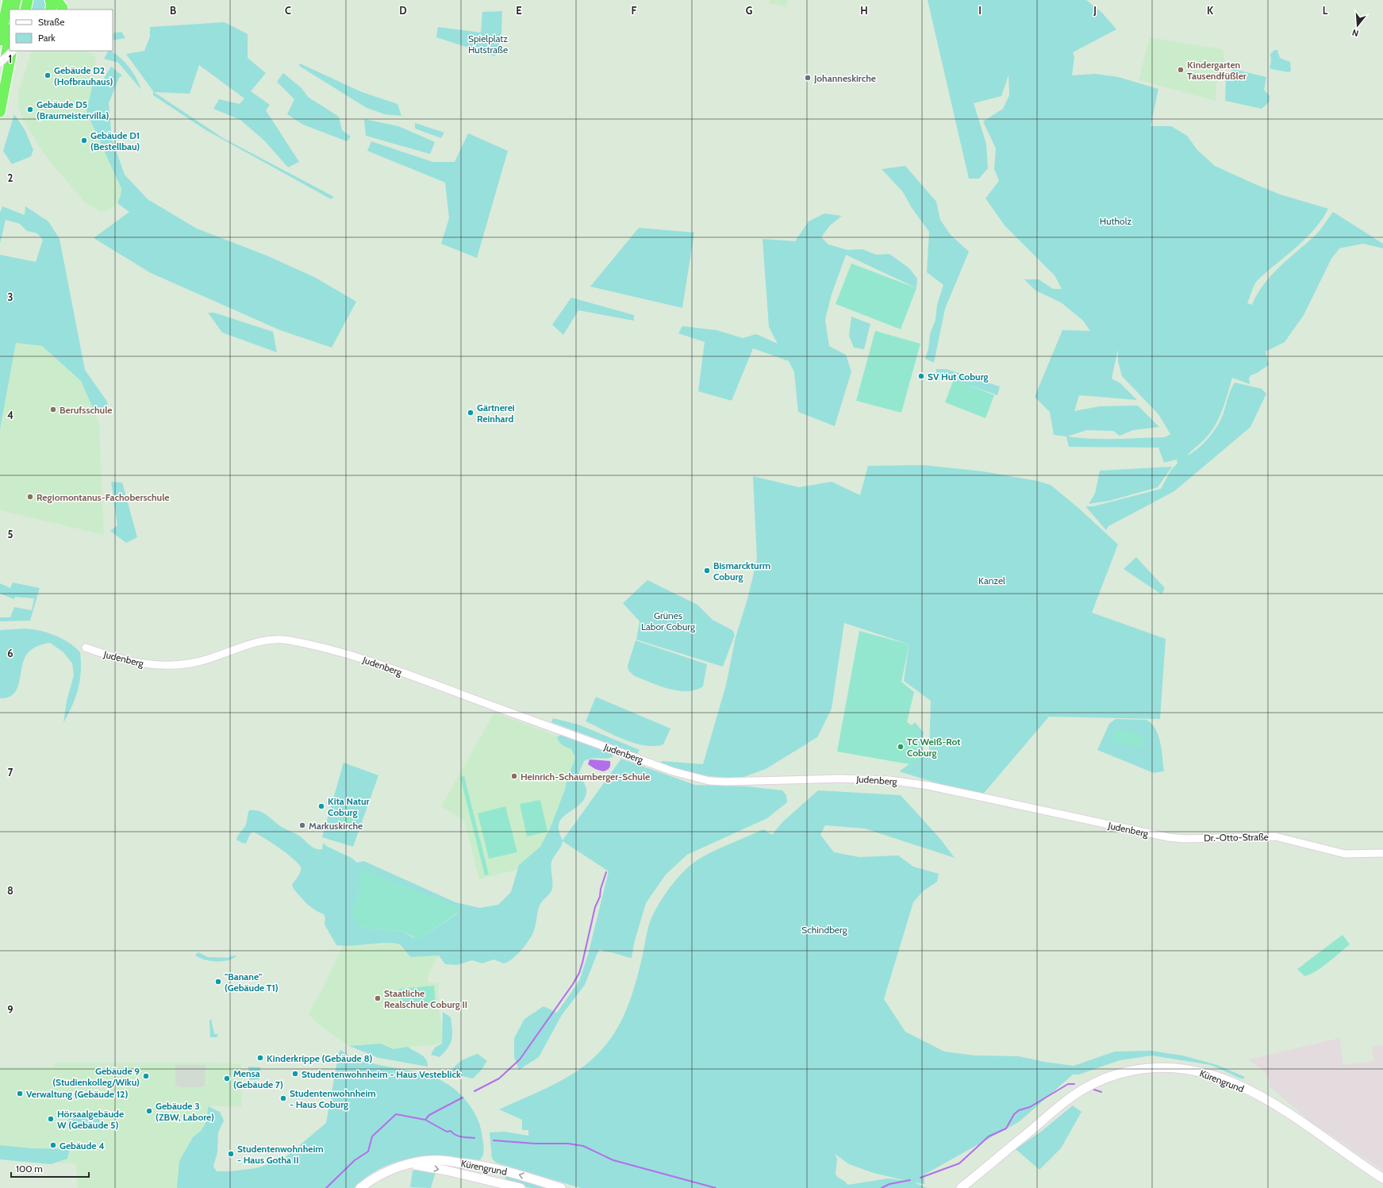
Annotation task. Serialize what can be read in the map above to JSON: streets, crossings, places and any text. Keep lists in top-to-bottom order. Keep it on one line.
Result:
{"streets":{"main road":["Kürengrund"],"street":["Judenberg","Dr.-Otto-Straße"]},"crossings":[["Judenberg","Dr.-Otto-Straße"]],"parks":["Spielplatz Hutstraße","Hutholz","Kanzel","Grünes Labor Coburg","Schindberg"],"places":["Kindergarten Tausendfüßler","Gebäude D2 (Hofbrauhaus)","Johanneskirche","Gebäude D5 (Braumeistervilla)","Gebäude D1 (Bestellbau)","SV Hut Coburg","Berufsschule","Gärtnerei Reinhard","Regiomontanus-Fachoberschule","Bismarckturm Coburg","TC Weiß-Rot Coburg","Heinrich-Schaumberger-Schule","Kita Natur Coburg","Markuskirche","\"Banane\" (Gebäude T1)","Staatliche Realschule Coburg II","Kinderkrippe (Gebäude 8)","Studentenwohnheim - Haus Vesteblick","Gebäude 9 (Studienkolleg/Wiku)","Mensa (Gebäude 7)","Verwaltung (Gebäude 12)","Studentenwohnheim - Haus Coburg","Gebäude 3 (ZBW, Labore)","Hörsaalgebäude W (Gebäude 5)","Gebäude 4","Studentenwohnheim - Haus Gotha II"],"legend":["Straße","Park"],"scale_bar":"100 m","north":"bottom","grid":{"columns":["B","C","D","E","F","G","H","I","J","K","L"],"rows":["1","2","3","4","5","6","7","8","9"]}}
